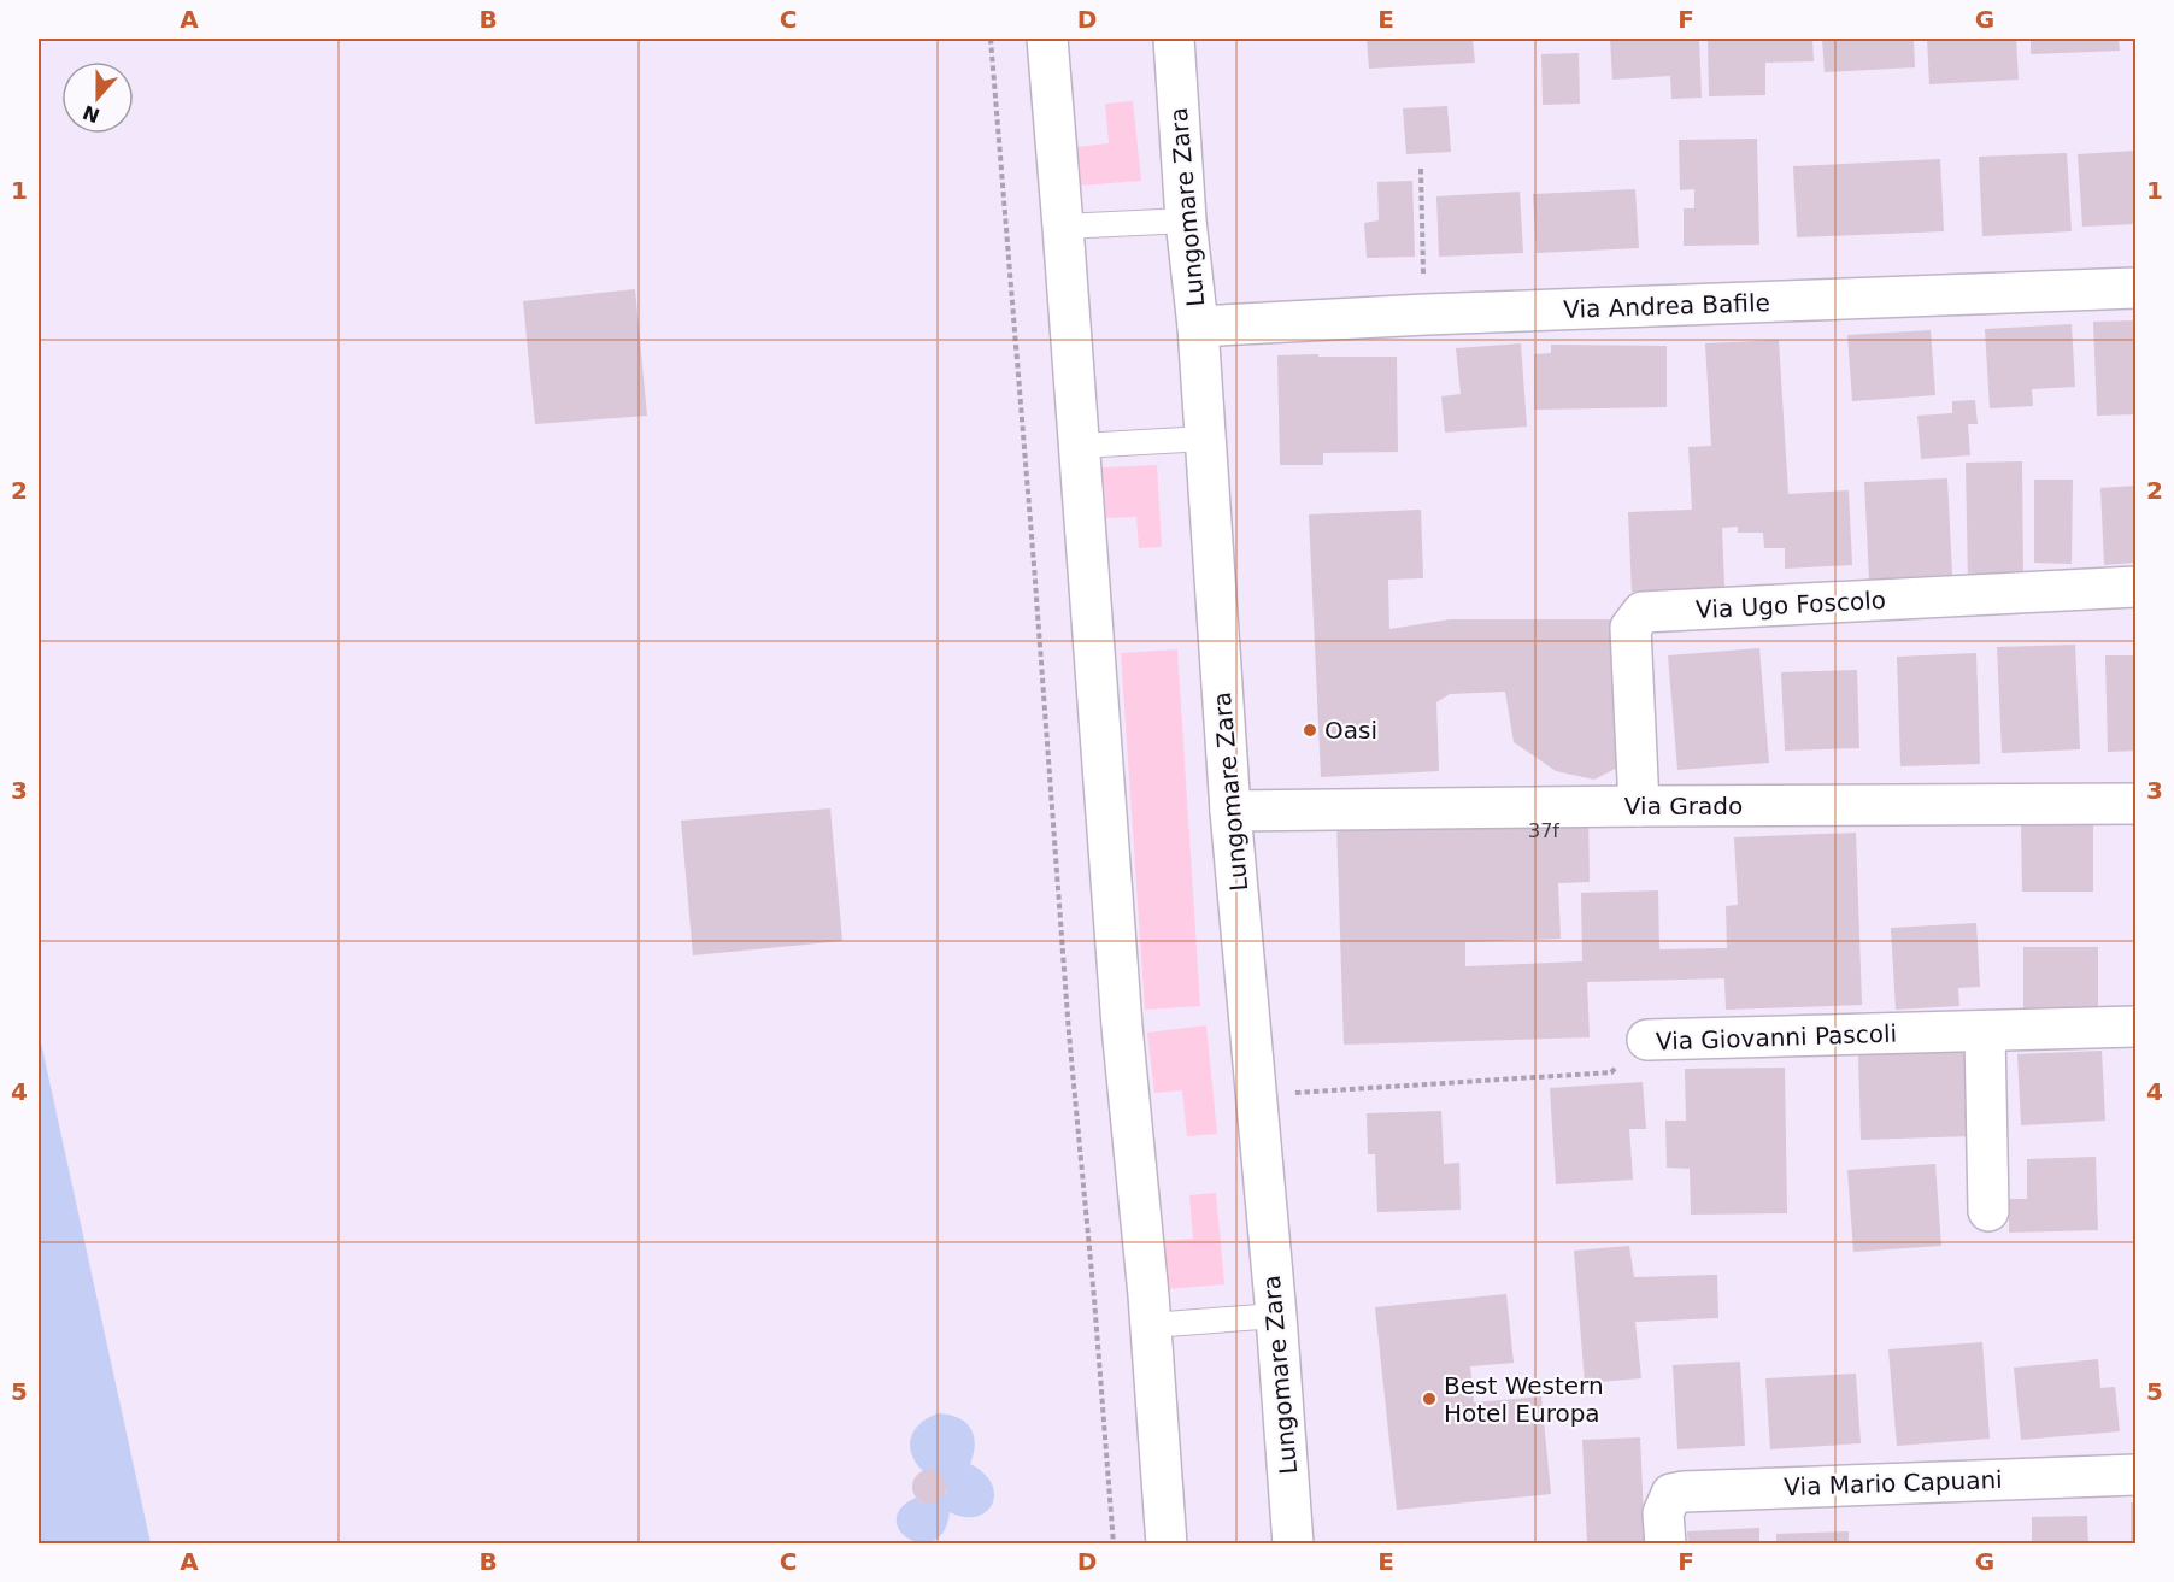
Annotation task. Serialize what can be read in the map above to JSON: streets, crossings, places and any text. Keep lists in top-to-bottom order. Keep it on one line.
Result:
{"streets":{"street":["Lungomare Zara","Via Andrea Bafile","Via Ugo Foscolo","Via Grado","Via Giovanni Pascoli","Via Mario Capuani"]},"crossings":[["Lungomare Zara","Via Andrea Bafile"],["Lungomare Zara","Via Grado"],["Lungomare Zara","Via Giovanni Pascoli"],["Via Ugo Foscolo","Via Grado"]],"places":["Oasi","Best Western Hotel Europa"],"house_numbers":["37f"],"north":"bottom","grid":{"columns":["A","B","C","D","E","F","G"],"rows":["1","2","3","4","5"]}}
